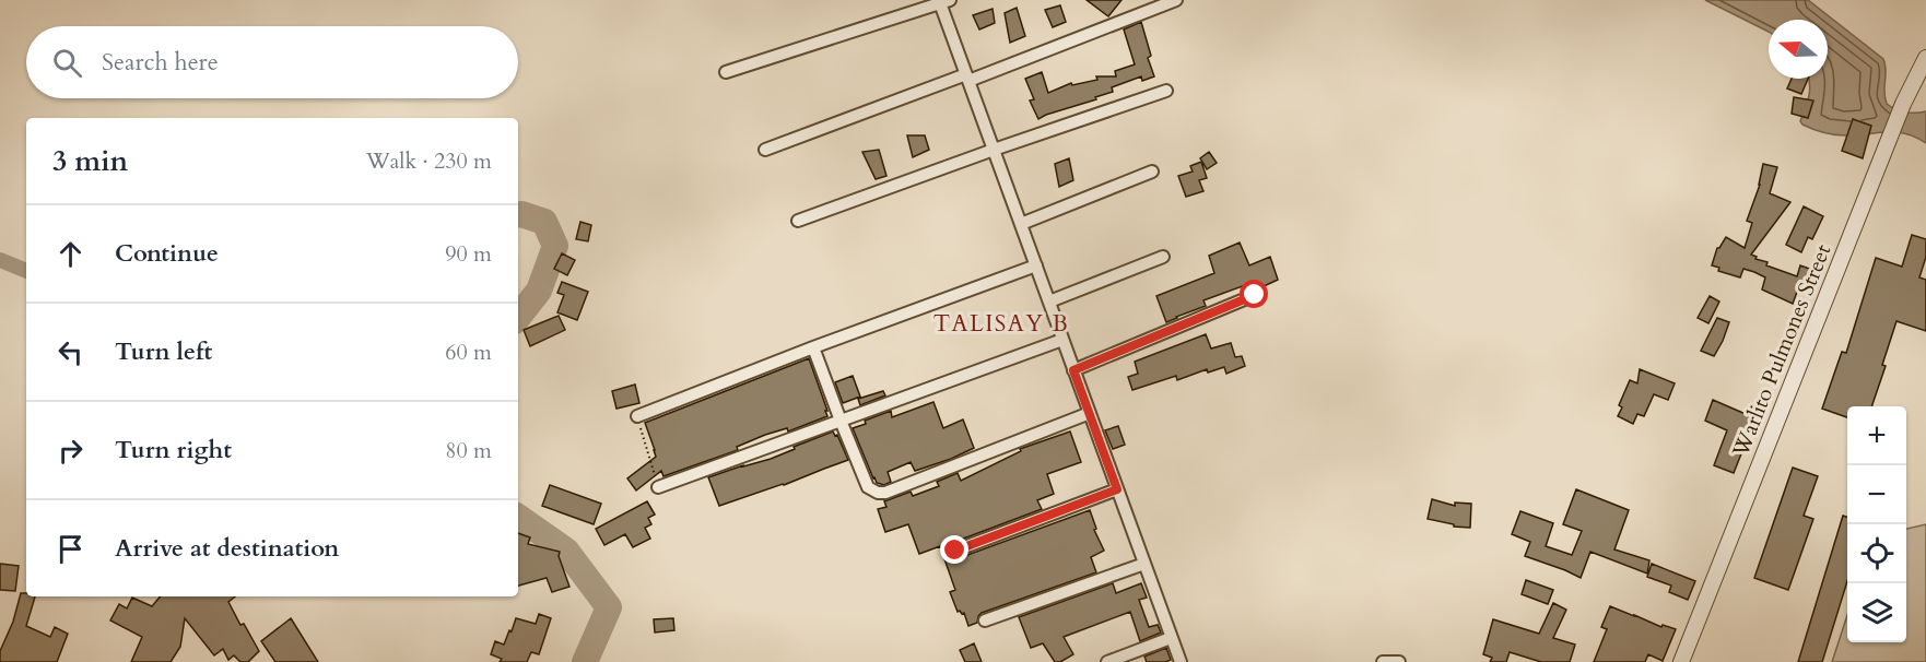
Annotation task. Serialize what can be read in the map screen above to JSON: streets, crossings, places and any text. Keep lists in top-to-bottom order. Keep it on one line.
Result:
{"streets":{"street":["Warlito Pulmones Street"]},"districts":["TALISAY B"],"north":"left","page":{"search":"Search here","heading":["3 min","Walk · 230 m"],"list":[["Continue","90 m"],["Turn left","60 m"],["Turn right","80 m"],"Arrive at destination"],"map_buttons":["+","−"]}}
